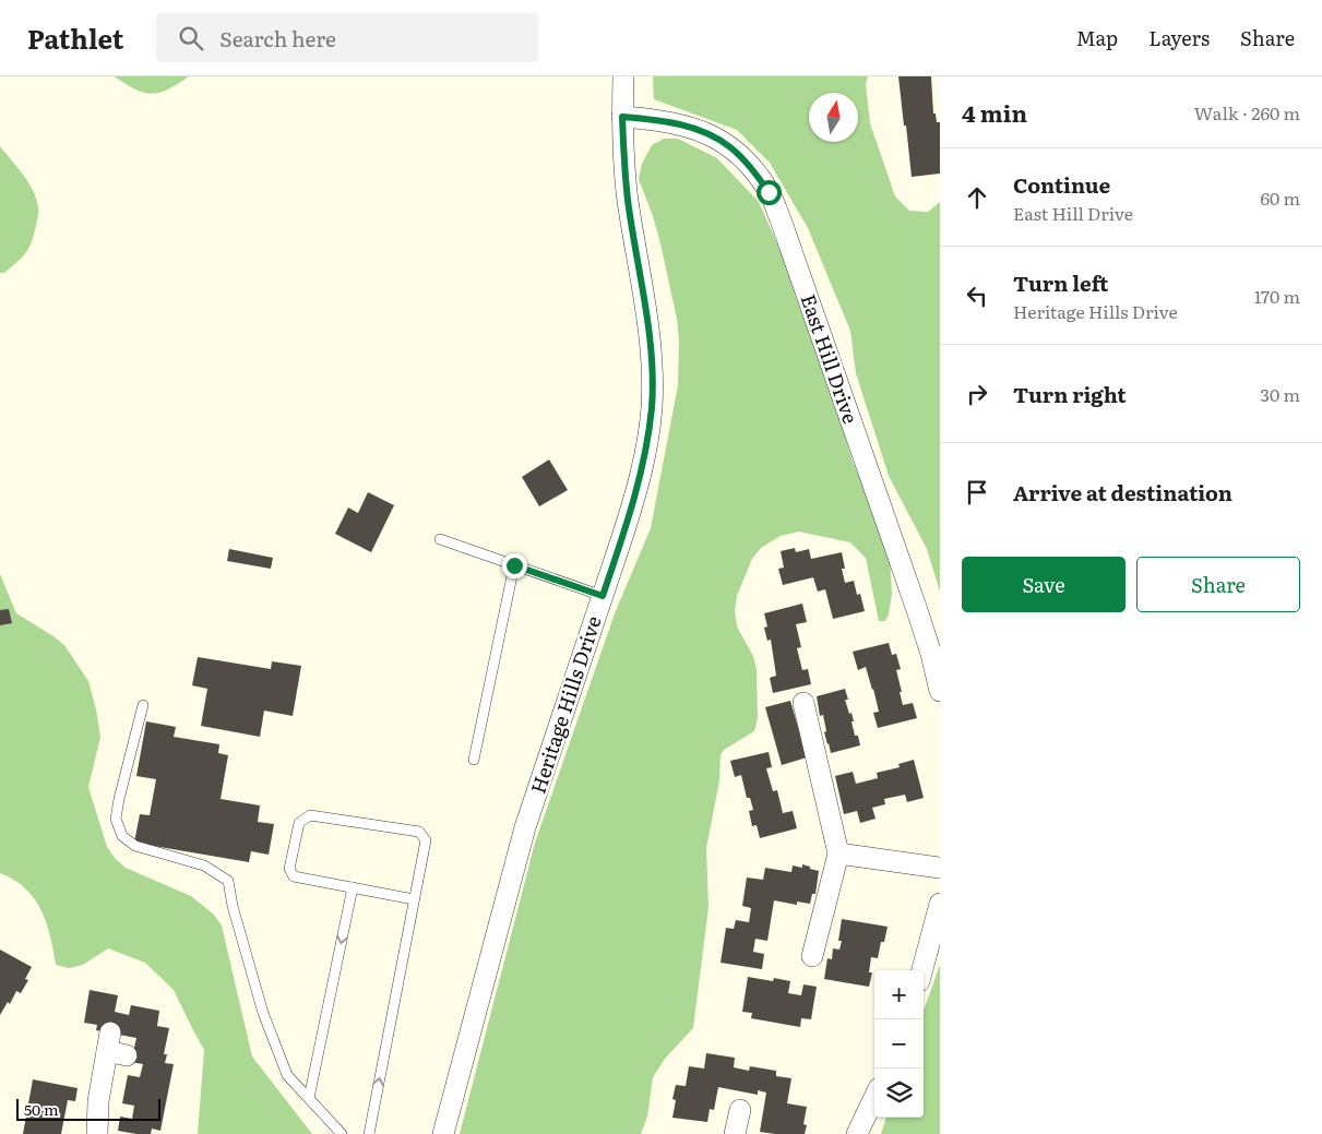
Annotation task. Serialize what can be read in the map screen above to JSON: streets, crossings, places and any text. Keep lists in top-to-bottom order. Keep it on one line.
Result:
{"streets":{"street":["East Hill Drive","Heritage Hills Drive"]},"crossings":[["East Hill Drive","Heritage Hills Drive"]],"scale_bar":"50 m","north":"top","page":{"header":"Pathlet","search":"Search here","nav":["Map","Layers","Share"],"heading":["4 min","Walk · 260 m"],"list":[["Continue","East Hill Drive","60 m"],["Turn left","Heritage Hills Drive","170 m"],["Turn right","30 m"],"Arrive at destination"],"buttons":["Save","Share"],"map_buttons":["+","−"],"scale":"50 m"}}
